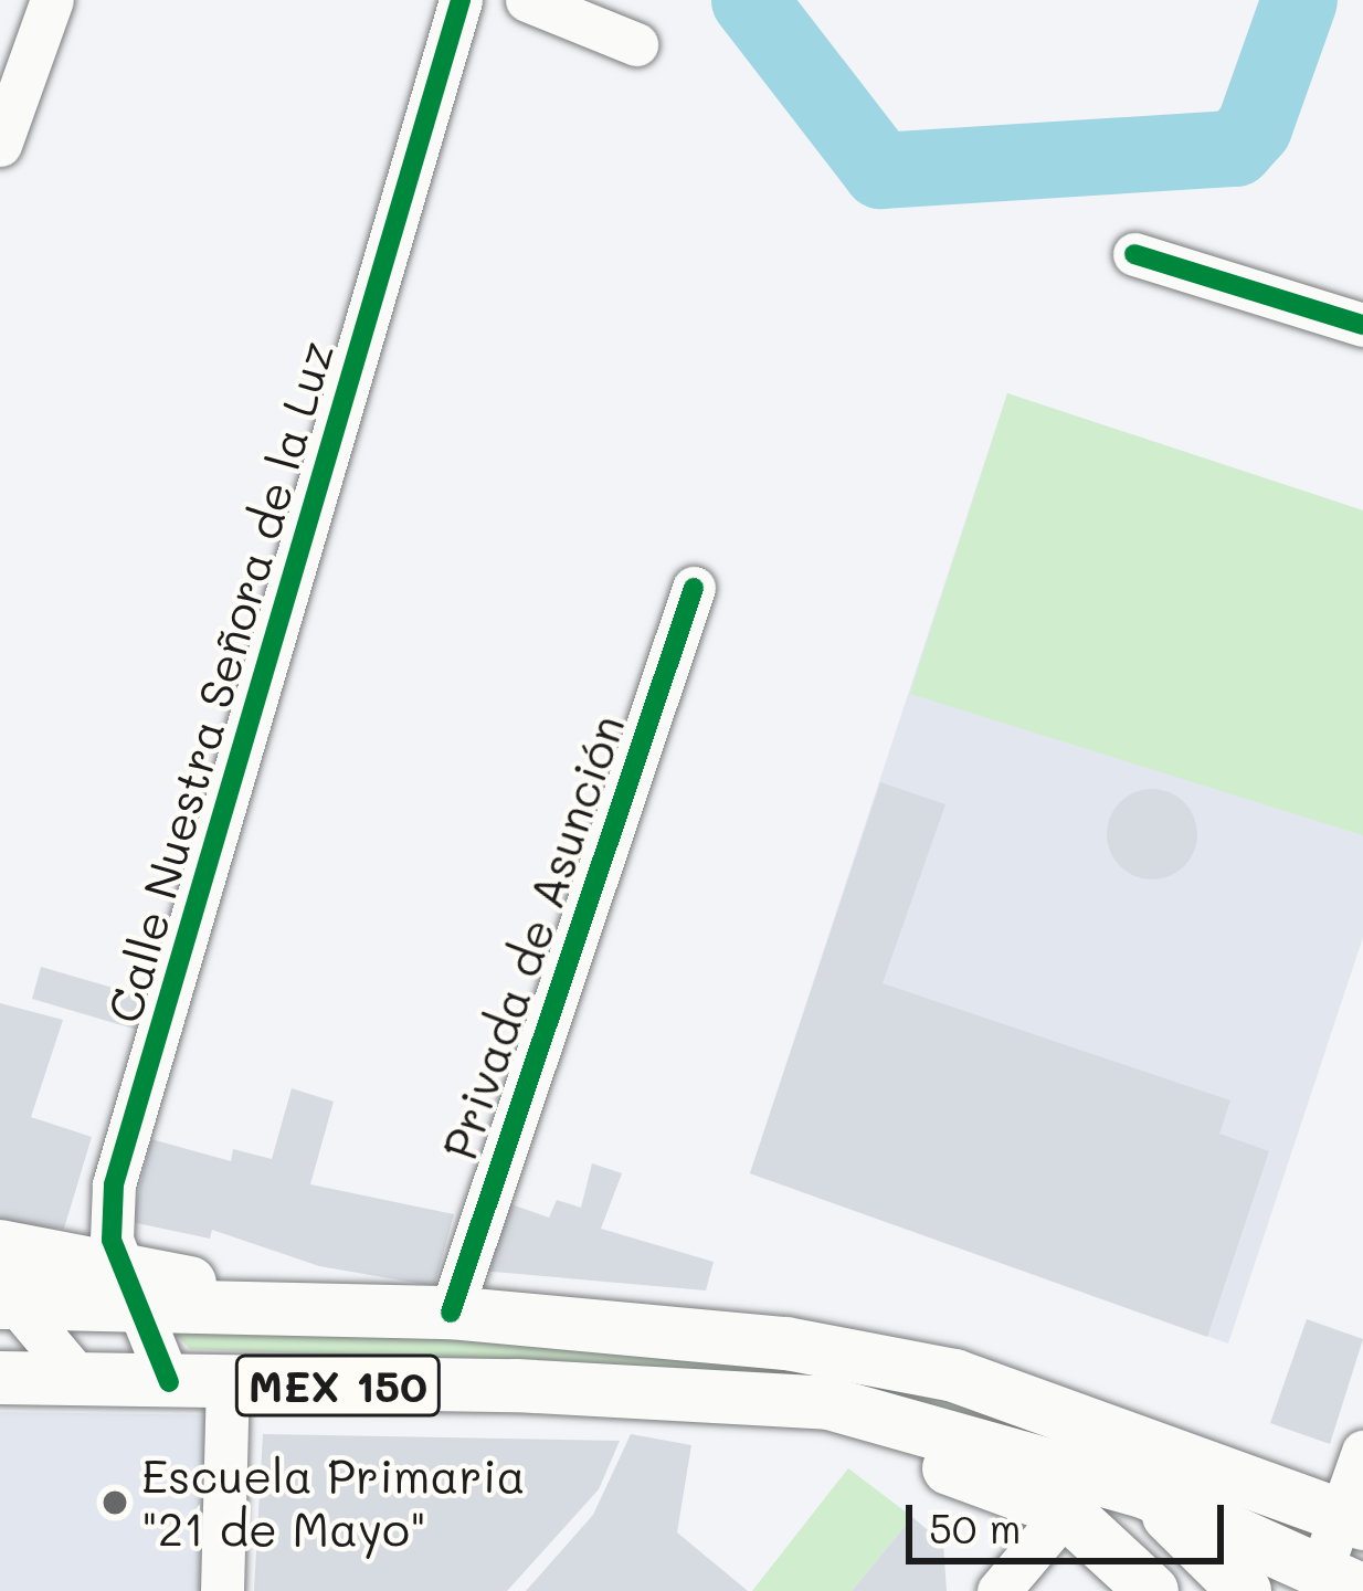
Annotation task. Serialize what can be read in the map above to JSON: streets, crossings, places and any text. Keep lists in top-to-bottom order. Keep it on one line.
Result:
{"streets":{"main road":["MEX 150"],"street":["Calle Nuestra Señora de la Luz","Privada de Asunción"]},"crossings":[["Calle Nuestra Señora de la Luz","MEX 150"],["Privada de Asunción","MEX 150"]],"places":["Escuela Primaria \"21 de Mayo\""],"scale_bar":"50 m"}
